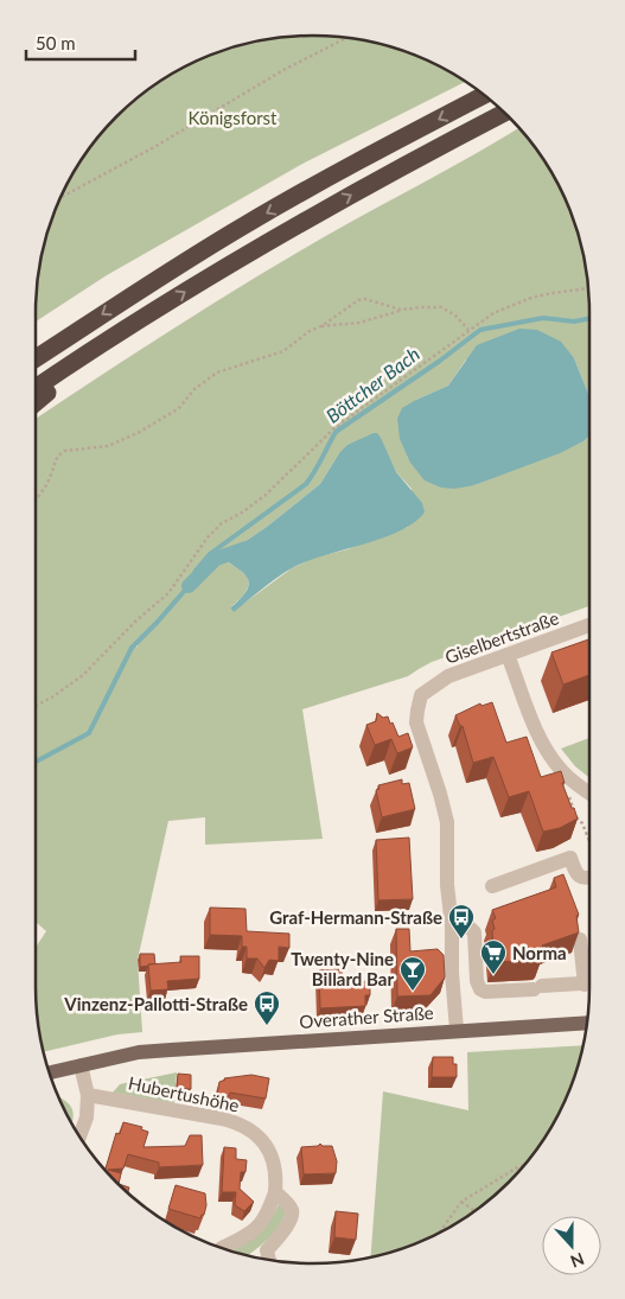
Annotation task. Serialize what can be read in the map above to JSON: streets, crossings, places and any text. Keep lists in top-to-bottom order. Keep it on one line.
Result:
{"streets":{"main road":["Overather Straße"],"street":["Giselbertstraße","Hubertushöhe"]},"water":["Böttcher Bach"],"parks":["Königsforst"],"places":{"bus stop":["Graf-Hermann-Straße","Vinzenz-Pallotti-Straße"],"supermarket":["Norma"],"bar":["Twenty-Nine Billard Bar"]},"scale_bar":"50 m","north":"bottom"}
